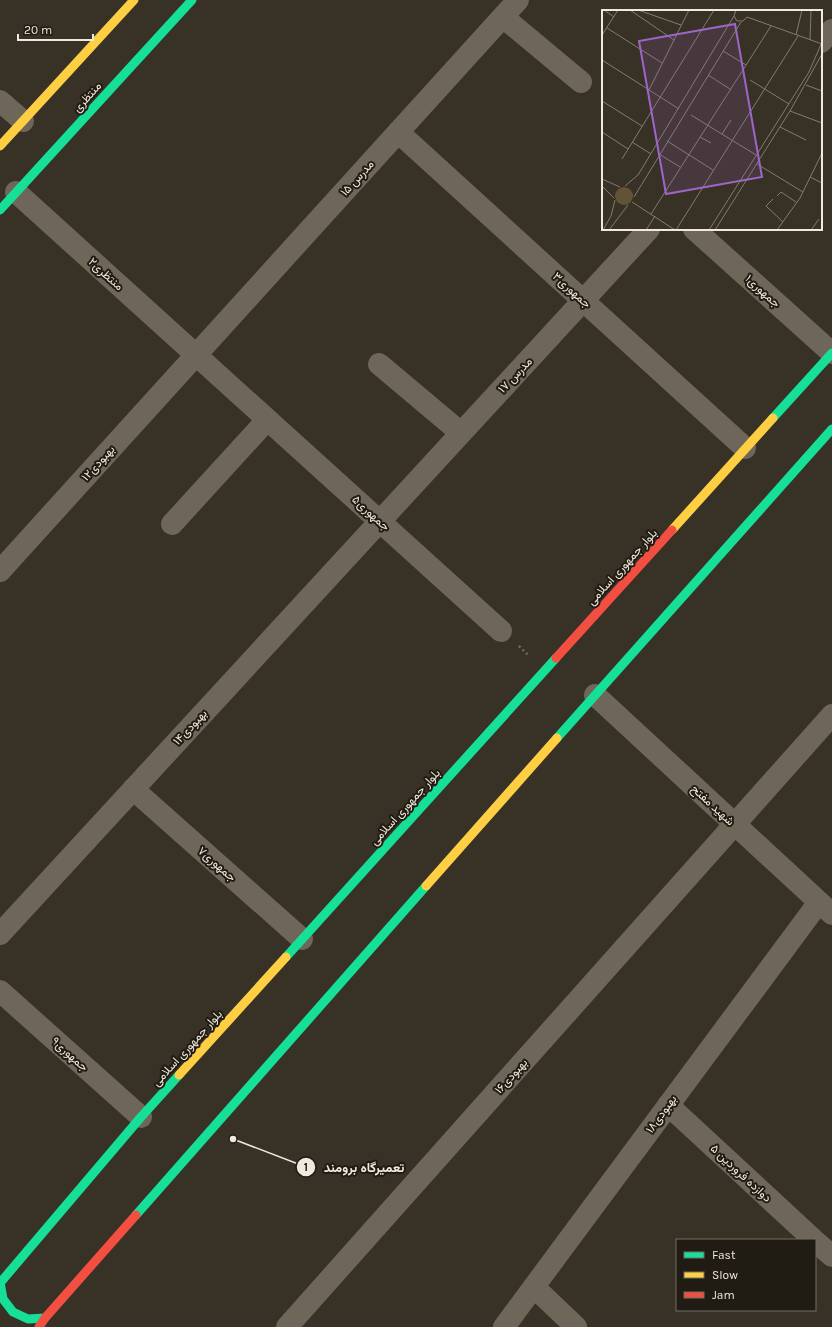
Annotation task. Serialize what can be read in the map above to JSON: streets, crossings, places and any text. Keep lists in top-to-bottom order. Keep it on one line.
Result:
{"streets":{"main road":["منتظری","بلوار جمهوری اسلامی"],"street":["مدرس ۱۵","منتظری۲","جمهوری۳","جمهوری۱","مدرس ۱۷","بهبودی۱۲","جمهوری۵","بهبودی۱۴","شهید مفتح","جمهوری۷","جمهوری۹","بهبودی۱۶","بهبودی۱۸","دوازده فروردین ۵"]},"crossings":[["منتظری","منتظری۲"],["مدرس ۱۵","منتظری۲"],["مدرس ۱۵","جمهوری۳"],["مدرس ۱۵","بهبودی۱۲"],["مدرس ۱۵","جمهوری۵"],["منتظری۲","بهبودی۱۲"],["منتظری۲","جمهوری۵"],["جمهوری۳","مدرس ۱۷"],["جمهوری۳","بلوار جمهوری اسلامی"],["جمهوری۱","بلوار جمهوری اسلامی"],["مدرس ۱۷","جمهوری۵"],["مدرس ۱۷","بهبودی۱۴"],["بهبودی۱۲","جمهوری۵"],["جمهوری۵","بهبودی۱۴"],["بلوار جمهوری اسلامی","جمهوری۷"],["بلوار جمهوری اسلامی","جمهوری۹"],["بهبودی۱۴","جمهوری۷"],["شهید مفتح","بهبودی۱۶"],["شهید مفتح","بهبودی۱۸"],["بهبودی۱۸","دوازده فروردین ۵"]],"places":["تعمیرگاه برومند"],"legend":["Fast","Slow","Jam"],"scale_bar":"20 m"}
